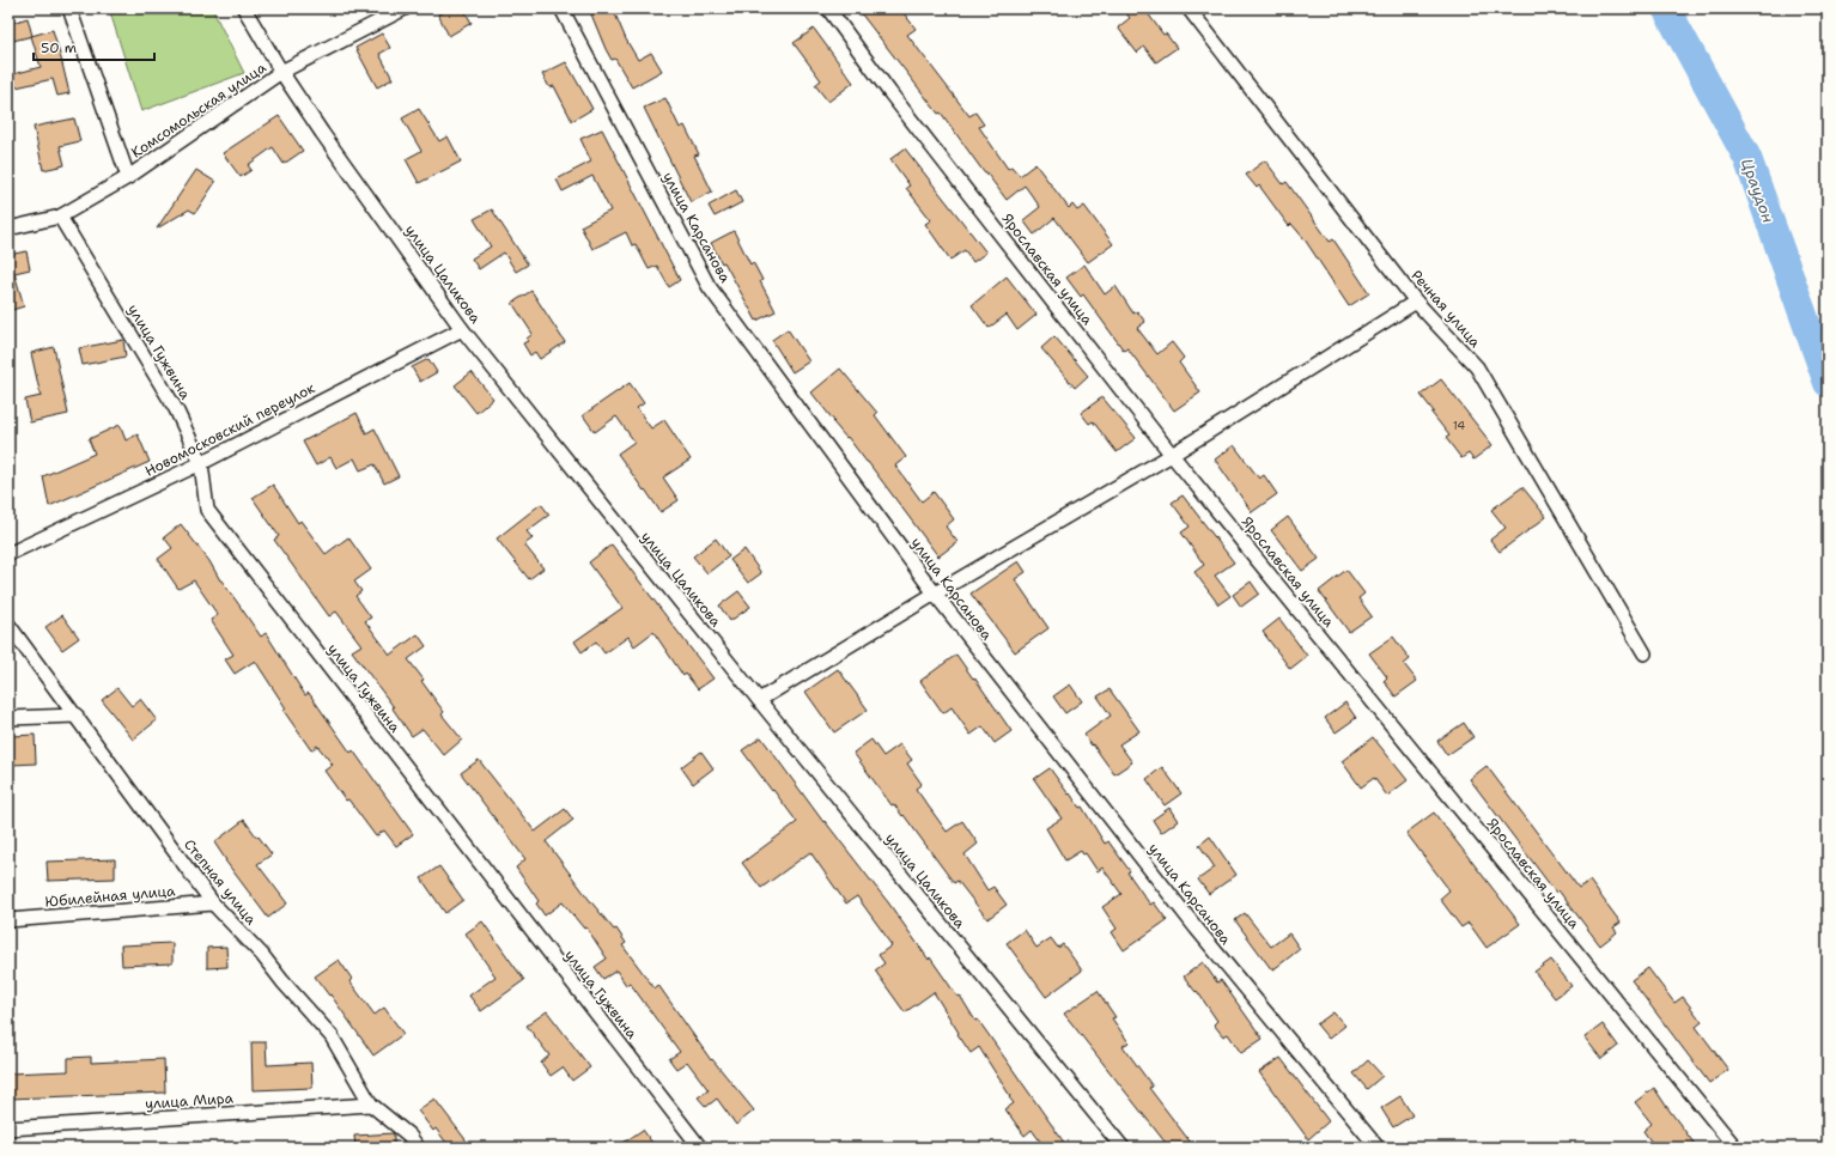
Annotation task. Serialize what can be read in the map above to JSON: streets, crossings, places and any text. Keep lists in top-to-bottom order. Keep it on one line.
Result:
{"streets":{"street":["Комсомольская улица","улица Карсанова","Ярославская улица","улица Цаликова","Речная улица","улица Гужвина","Новомосковский переулок","Степная улица","Юбилейная улица","улица Мира"]},"crossings":[["Комсомольская улица","улица Цаликова"],["Комсомольская улица","улица Гужвина"],["улица Цаликова","Новомосковский переулок"],["улица Гужвина","Новомосковский переулок"],["Степная улица","Юбилейная улица"],["Степная улица","улица Мира"]],"water":["Цраудон"],"house_numbers":["14"],"scale_bar":"50 m"}
